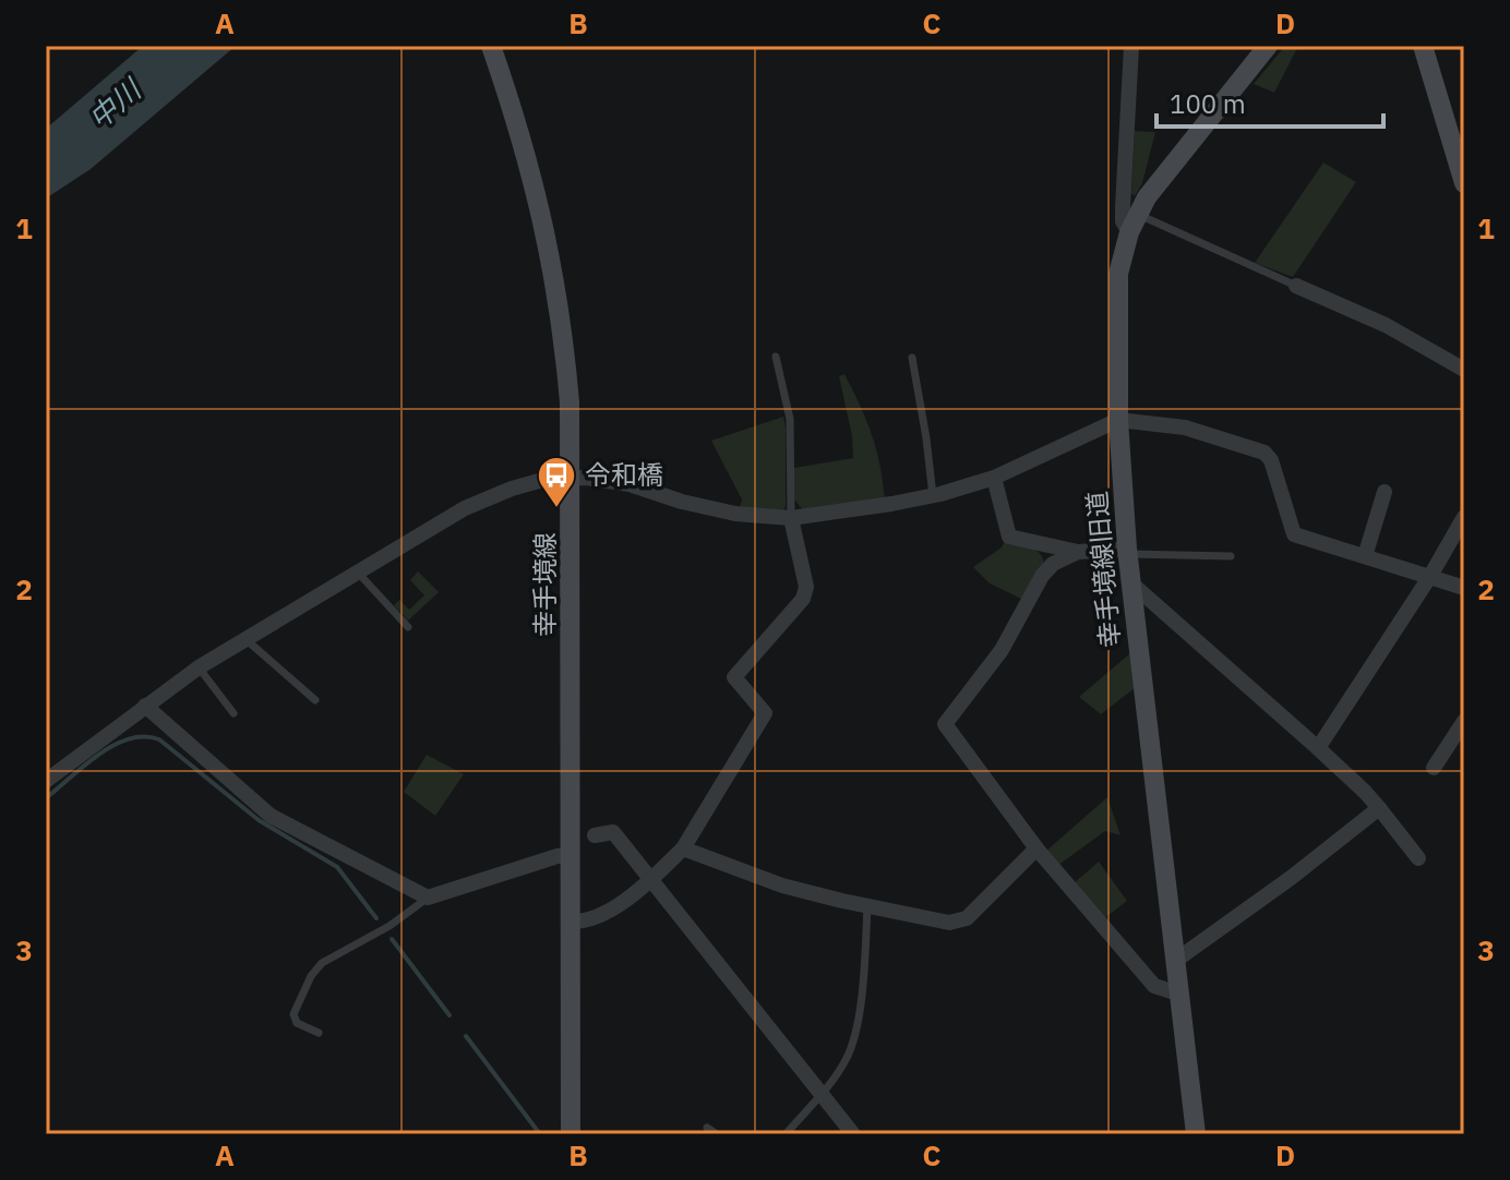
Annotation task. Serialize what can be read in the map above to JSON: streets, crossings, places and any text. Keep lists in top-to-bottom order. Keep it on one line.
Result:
{"streets":{"street":["幸手境線旧道","幸手境線"]},"water":["中川"],"places":{"bus stop":["令和橋"]},"scale_bar":"100 m","grid":{"columns":["A","B","C","D"],"rows":["1","2","3"]}}
